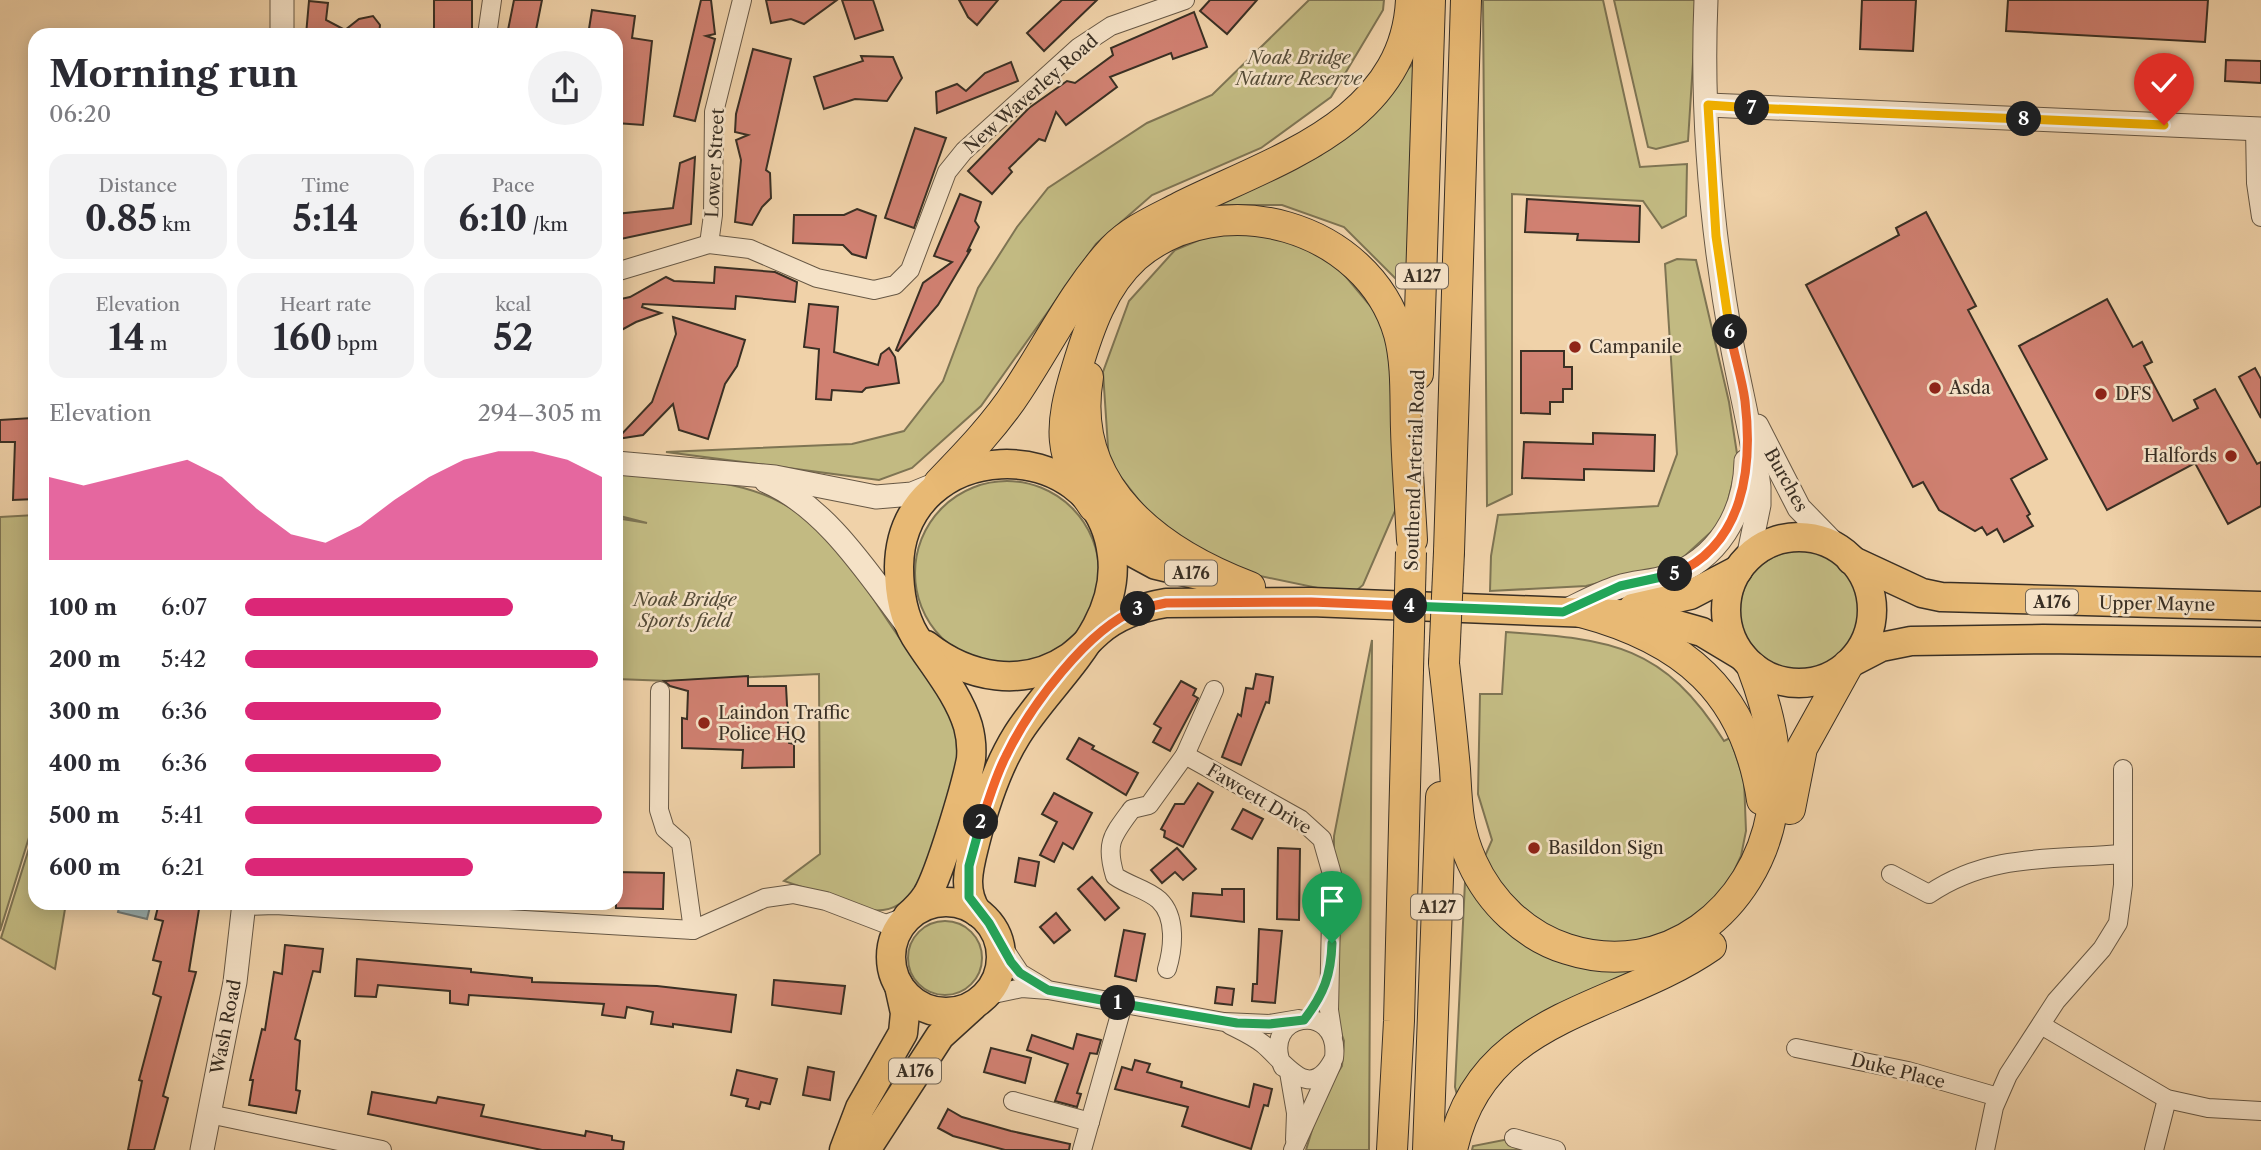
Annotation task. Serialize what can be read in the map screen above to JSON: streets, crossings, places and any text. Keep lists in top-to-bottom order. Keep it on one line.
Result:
{"streets":{"highway":["A127","Southend Arterial Road"],"main road":["A176","Upper Mayne"],"street":["New Waverley Road","Lower Street","Burches","Fawcett Drive","Wash Road","Duke Place"]},"crossings":[["New Waverley Road","Lower Street"],["A127","Southend Arterial Road"],["A127","Burches"],["A127","A176"],["A127","Upper Mayne"],["Burches","A176"],["Burches","Upper Mayne"],["A176","Upper Mayne"]],"parks":["Noak Bridge Nature Reserve","Noak Bridge Sports field"],"places":["Campanile","Asda","DFS","Halfords","Laindon Traffic Police HQ","Basildon Sign"],"page":{"heading":["Morning run","06:20"],"pins":["7","8","6","5","4","3","2","1"],"stats":[["Distance","0.85 km"],["Time","5:14"],["Pace","6:10 /km"],["Elevation","14 m"],["Heart rate","160 bpm"],["kcal","52"]],"chart":["Elevation","294–305 m"],"list":[{"name":"100 m","note":"6:07"},{"name":"200 m","note":"5:42"},{"name":"300 m","note":"6:36"},{"name":"400 m","note":"6:36"},{"name":"500 m","note":"5:41"},{"name":"600 m","note":"6:21"}]}}
